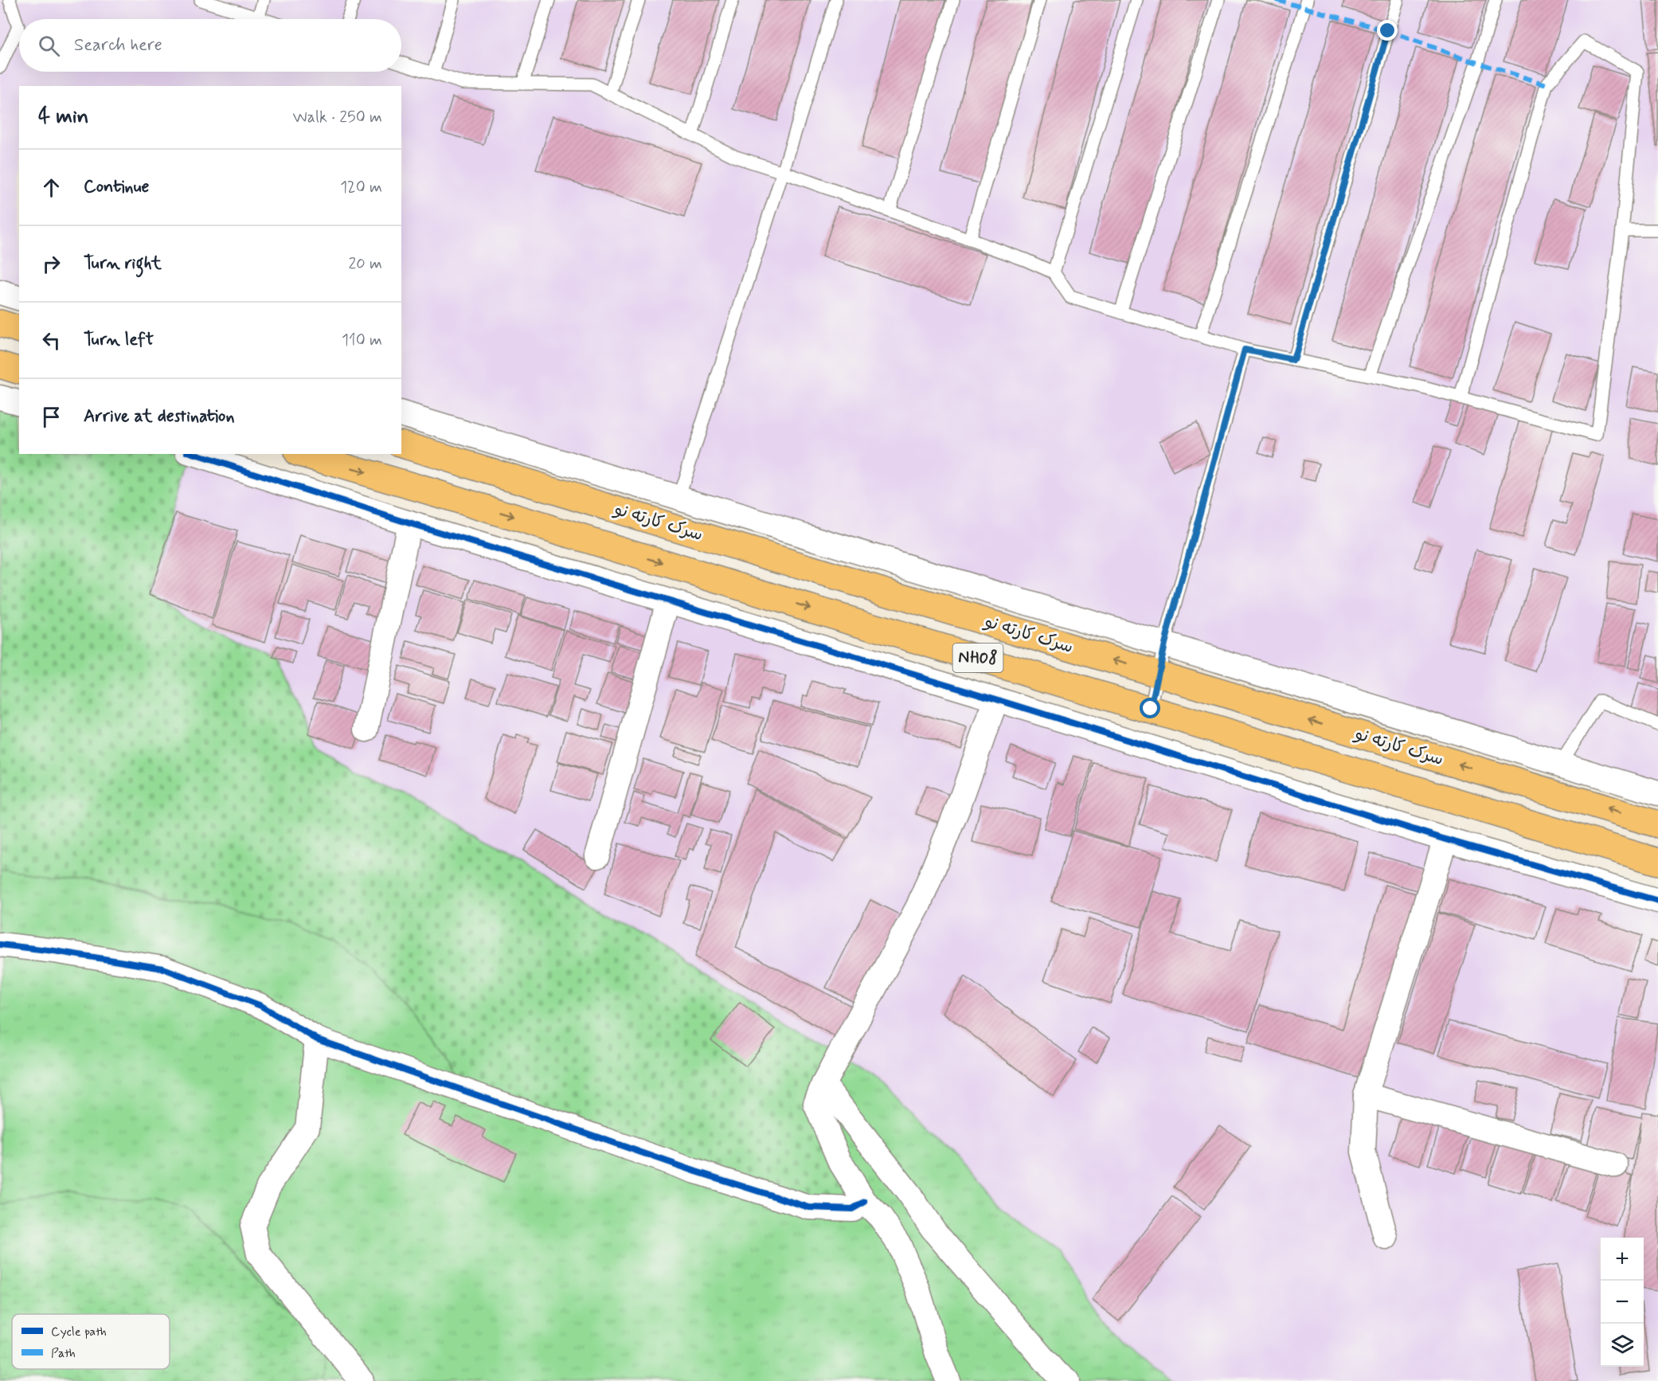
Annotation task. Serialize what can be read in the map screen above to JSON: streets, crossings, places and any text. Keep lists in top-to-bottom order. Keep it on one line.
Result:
{"streets":{"highway":["سرک کارته نو","NH08"]},"legend":["Cycle path","Path"],"page":{"search":"Search here","heading":["4 min","Walk · 250 m"],"list":[["Continue","120 m"],["Turn right","20 m"],["Turn left","110 m"],"Arrive at destination"],"map_buttons":["+","−"]}}
